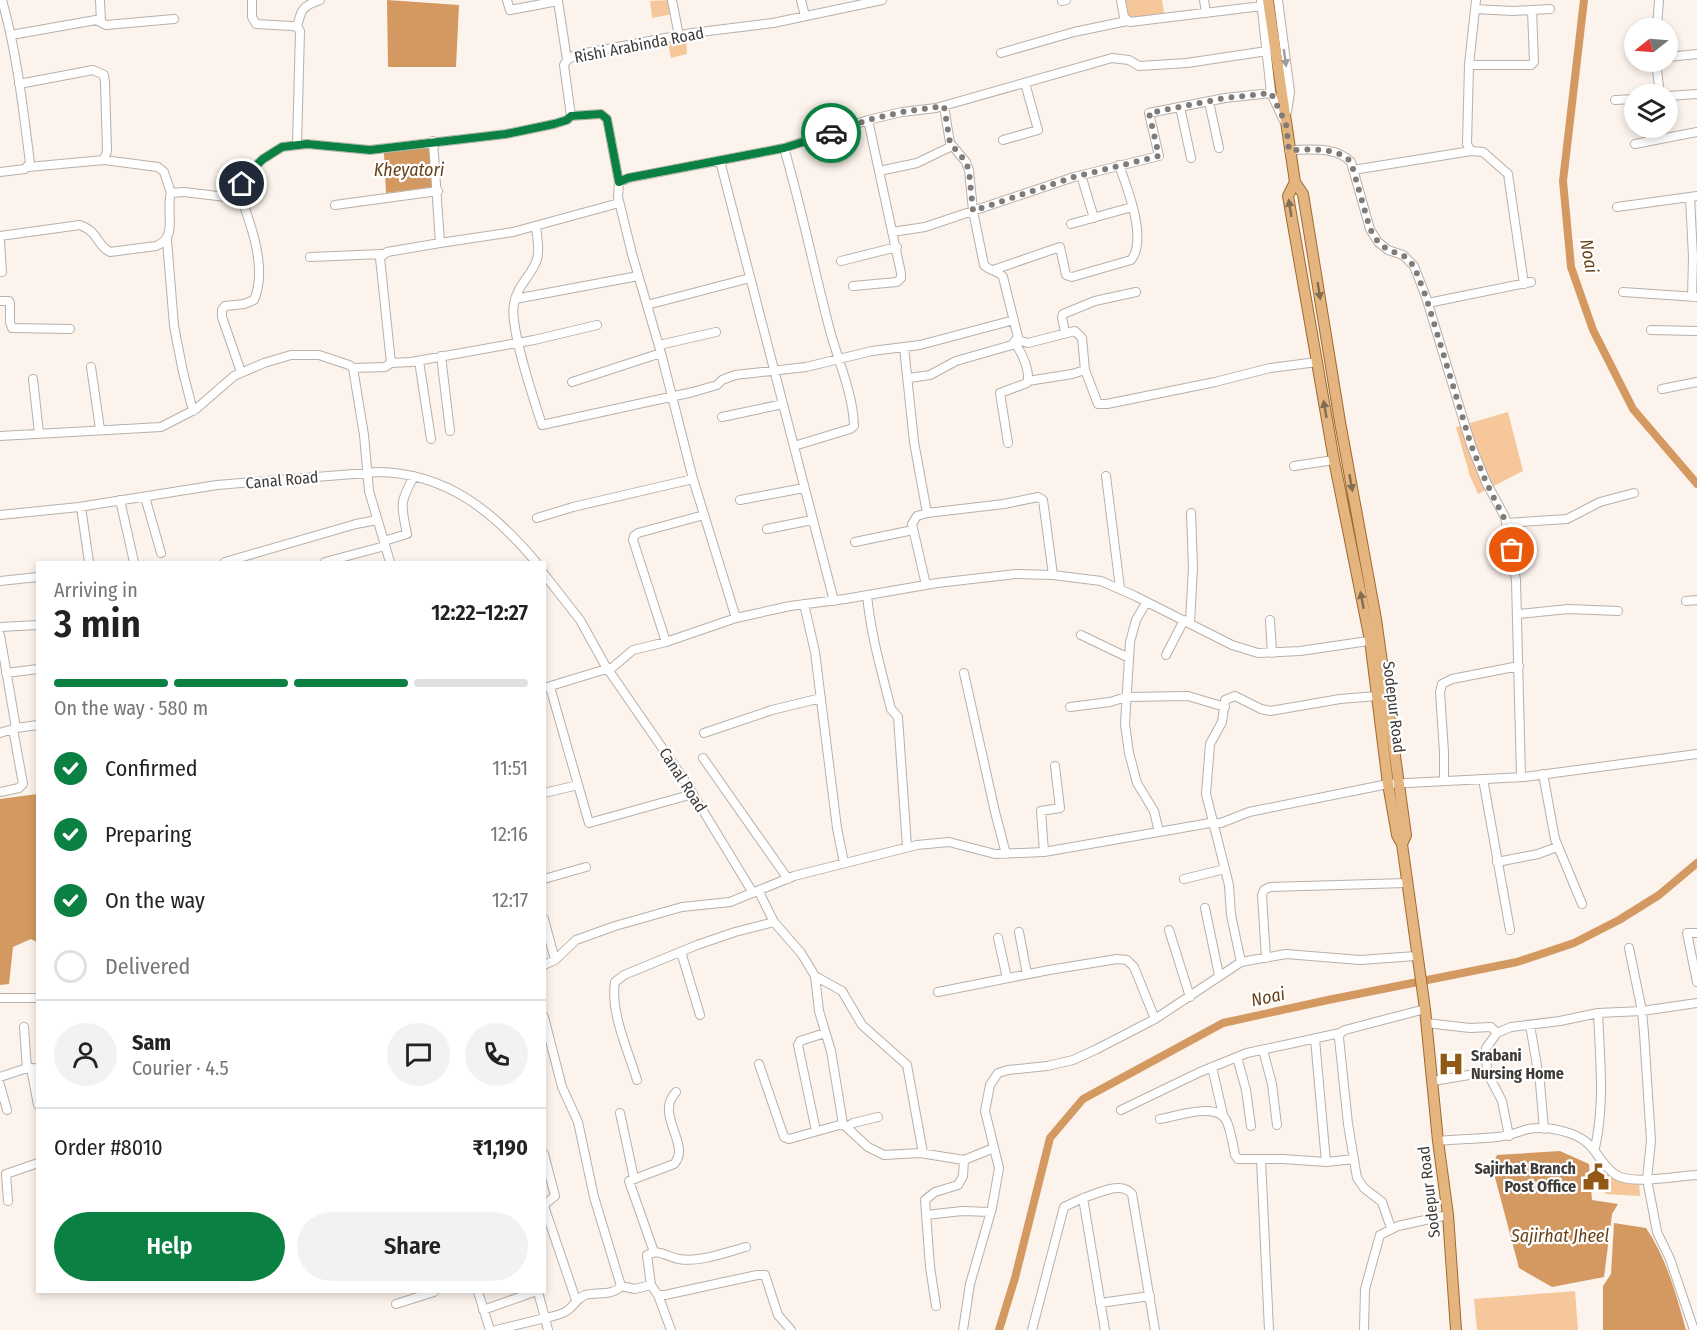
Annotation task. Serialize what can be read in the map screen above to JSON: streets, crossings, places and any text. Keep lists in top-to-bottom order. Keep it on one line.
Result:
{"streets":{"main road":["Sodepur Road"],"street":["Rishi Arabinda Road","Canal Road"]},"water":["Kheyatori","Noai","Sajirhat Jheel"],"places":{"hospital":["Srabani Nursing Home"],"public building":["Sajirhat Branch Post Office"]},"north":"left","page":{"heading":["3 min","Arriving in","12:22–12:27"],"panel":["Sam","Courier · 4.5","Order #8010","₹1,190"],"bar":"On the way · 580 m","list":[["Confirmed","11:51"],["Preparing","12:16"],["On the way","12:17"],"Delivered"],"buttons":["Help","Share"]}}
